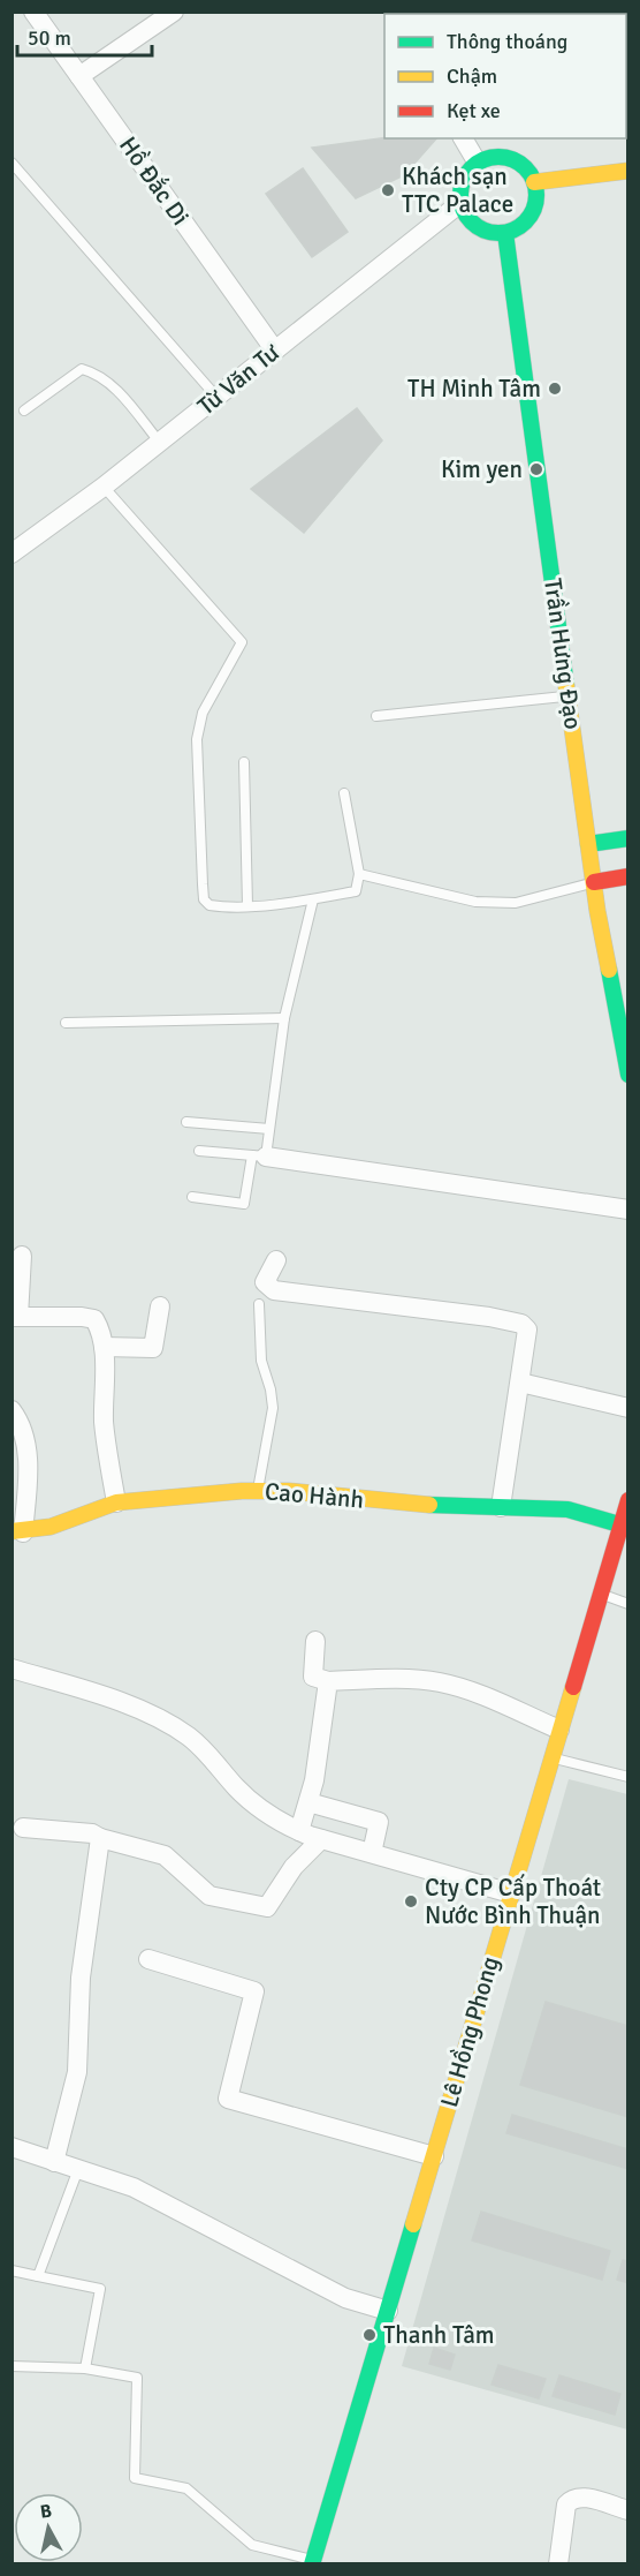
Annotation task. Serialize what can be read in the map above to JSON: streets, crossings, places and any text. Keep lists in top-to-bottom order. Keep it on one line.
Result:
{"streets":{"main road":["Trần Hưng Đạo","Cao Hành","Lê Hồng Phong"],"street":["Hồ Đắc Di","Từ Văn Tư"]},"crossings":[["Hồ Đắc Di","Từ Văn Tư"],["Từ Văn Tư","Trần Hưng Đạo"],["Cao Hành","Lê Hồng Phong"]],"places":["Khách sạn TTC Palace","TH Minh Tâm","Kim yen","Cty CP Cấp Thoát Nước Bình Thuận","Thanh Tâm"],"legend":["Thông thoáng","Chậm","Kẹt xe"],"scale_bar":"50 m","north":"top"}
